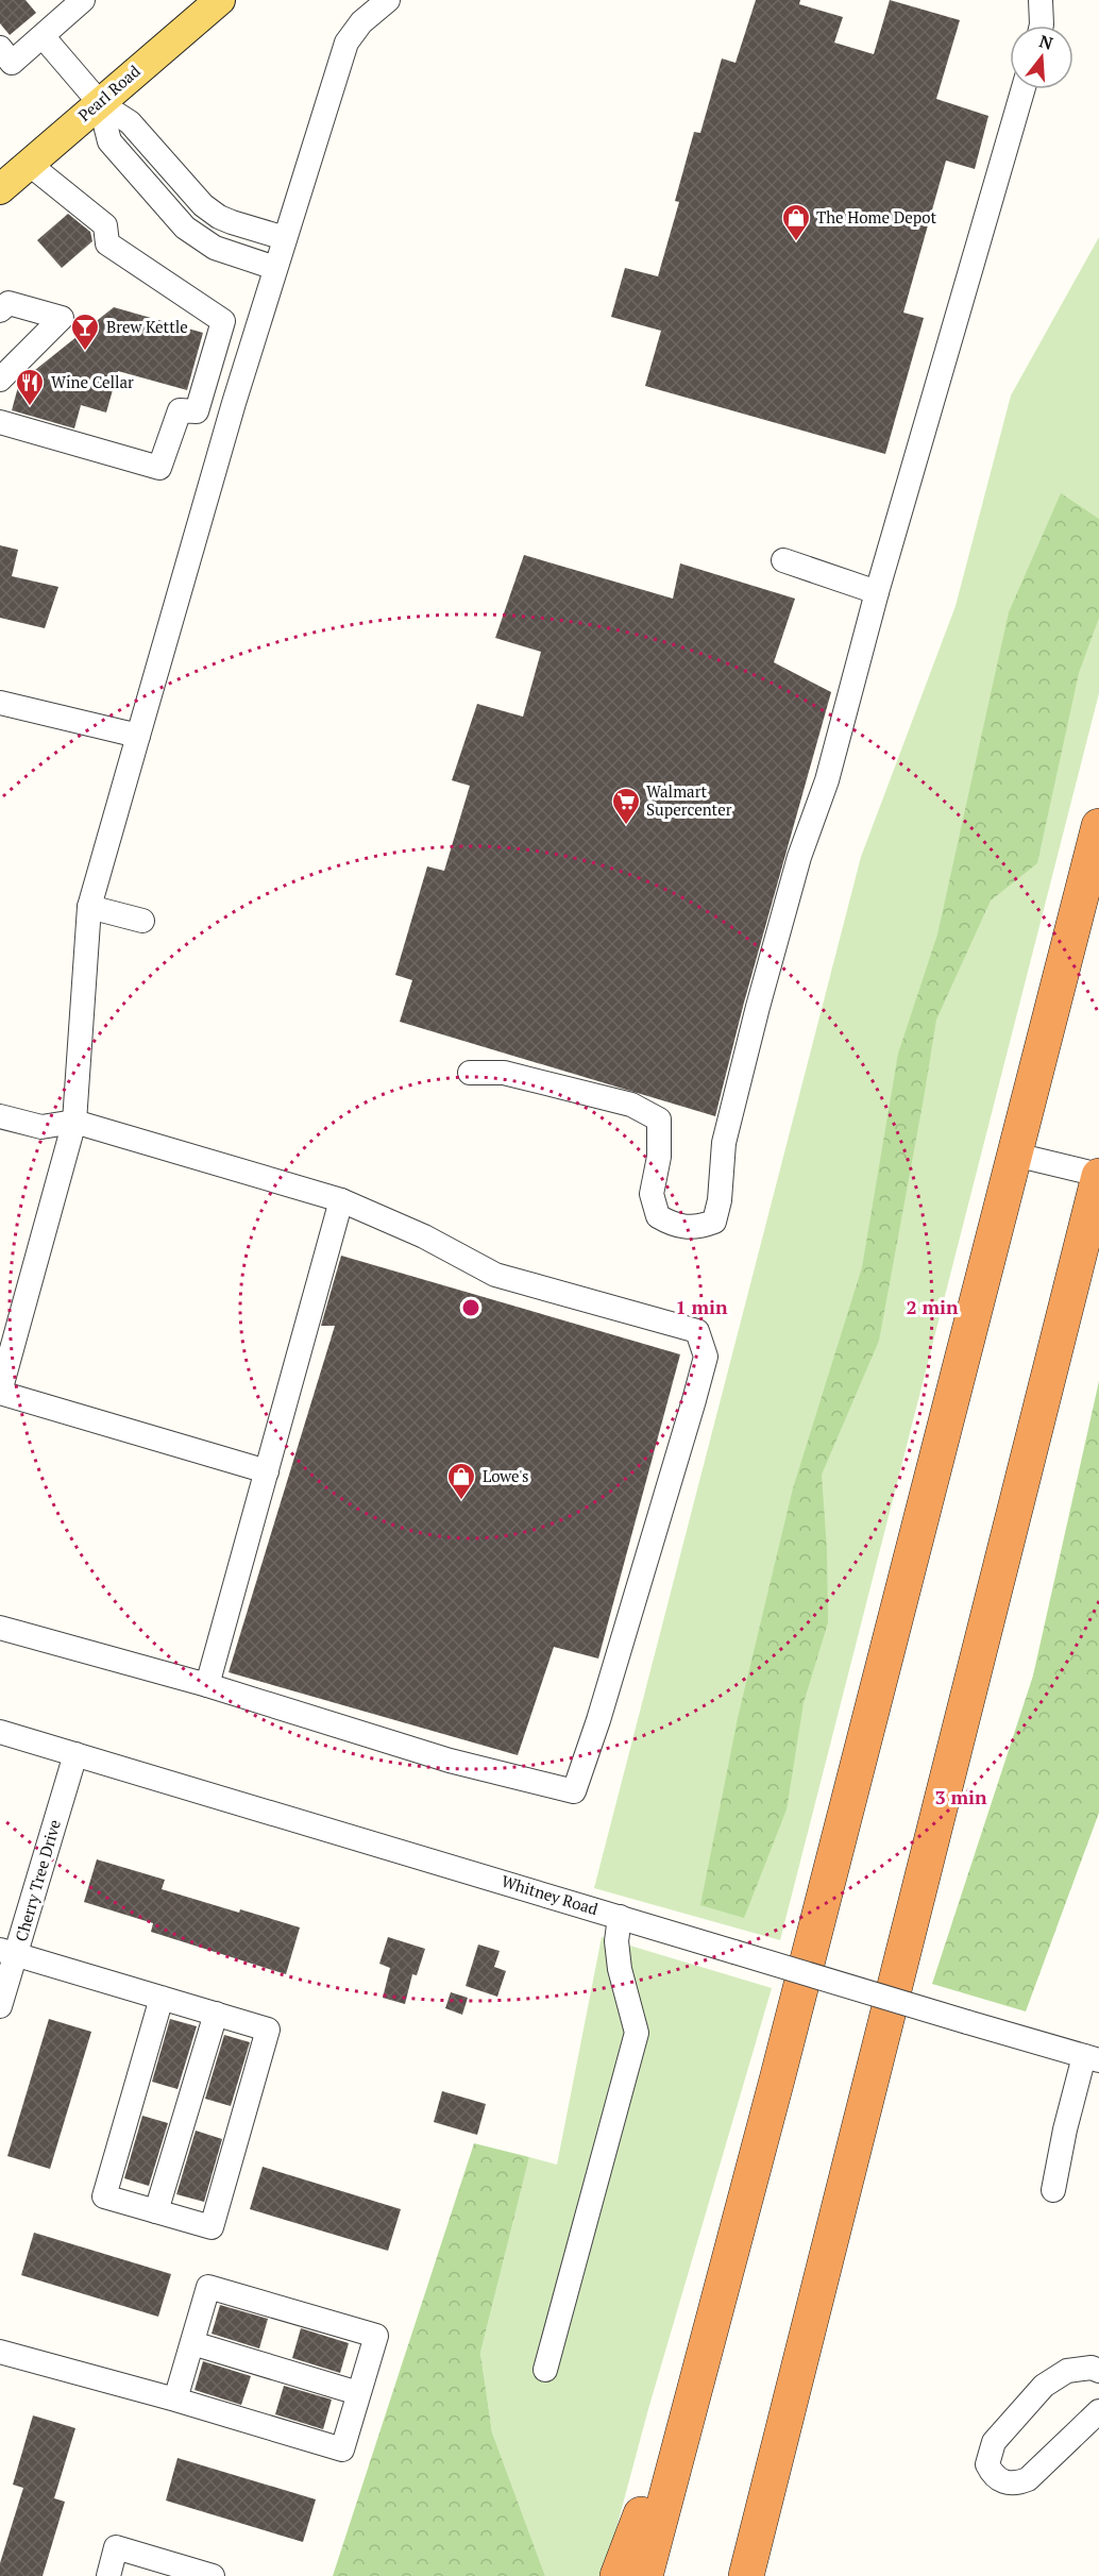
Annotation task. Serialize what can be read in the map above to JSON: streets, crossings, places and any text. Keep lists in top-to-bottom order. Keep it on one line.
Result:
{"streets":{"main road":["Pearl Road"],"street":["Cherry Tree Drive","Whitney Road"]},"crossings":[["Cherry Tree Drive","Whitney Road"]],"places":{"shop":["The Home Depot","Lowe's"],"bar":["Brew Kettle"],"restaurant":["Wine Cellar"],"supermarket":["Walmart Supercenter"]},"north":"top","rings":["1 min","2 min","3 min"]}
